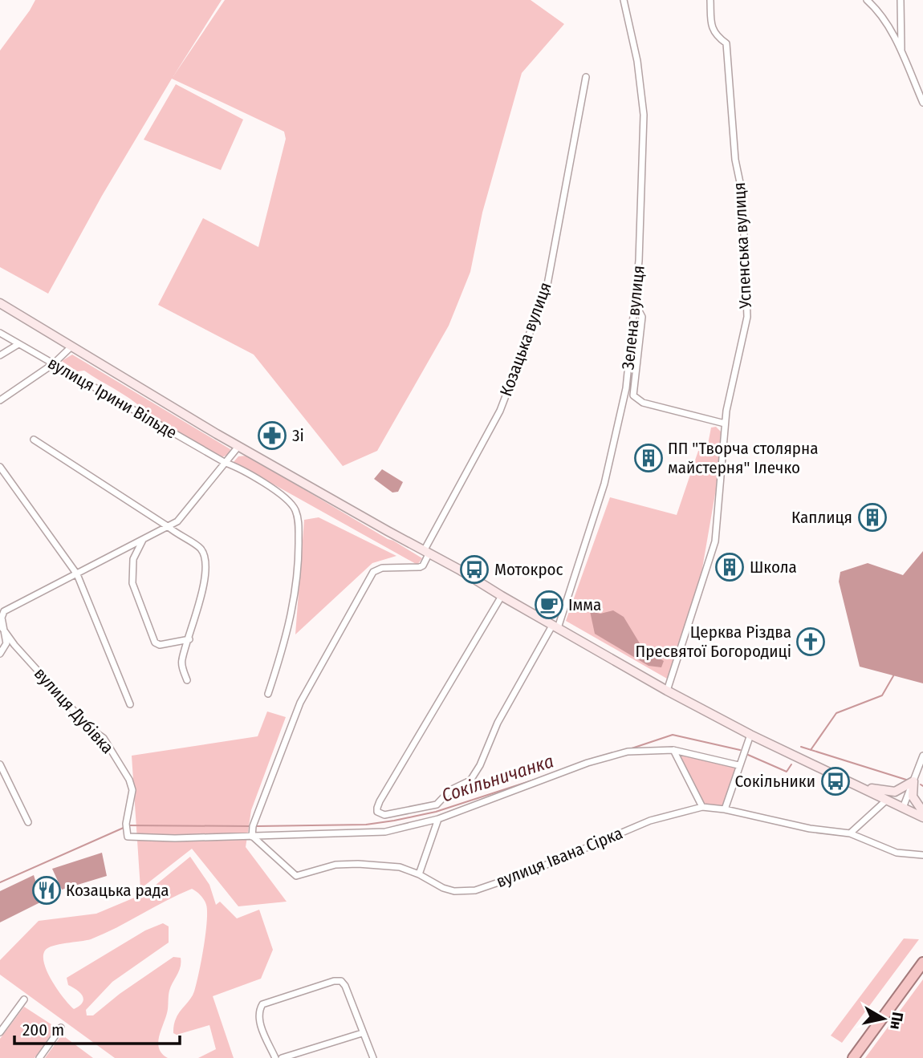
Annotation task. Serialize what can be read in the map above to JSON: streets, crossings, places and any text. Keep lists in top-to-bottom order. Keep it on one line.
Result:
{"streets":{"street":["Успенська вулиця","Зелена вулиця","Козацька вулиця","вулиця Ірини Вільде","вулиця Дубівка","вулиця Івана Сірка"]},"crossings":[["вулиця Дубівка","вулиця Івана Сірка"]],"water":["Сокільничанка"],"places":{"pharmacy":["3і"],"building":["ПП \"Творча столярна майстерня\" Ілечко","Каплиця","Школа"],"bus stop":["Мотокрос","Сокільники"],"cafe":["Імма"],"church":["Церква Різдва Пресвятої Богородиці"],"restaurant":["Козацька рада"]},"scale_bar":"200 m","north":"right"}
